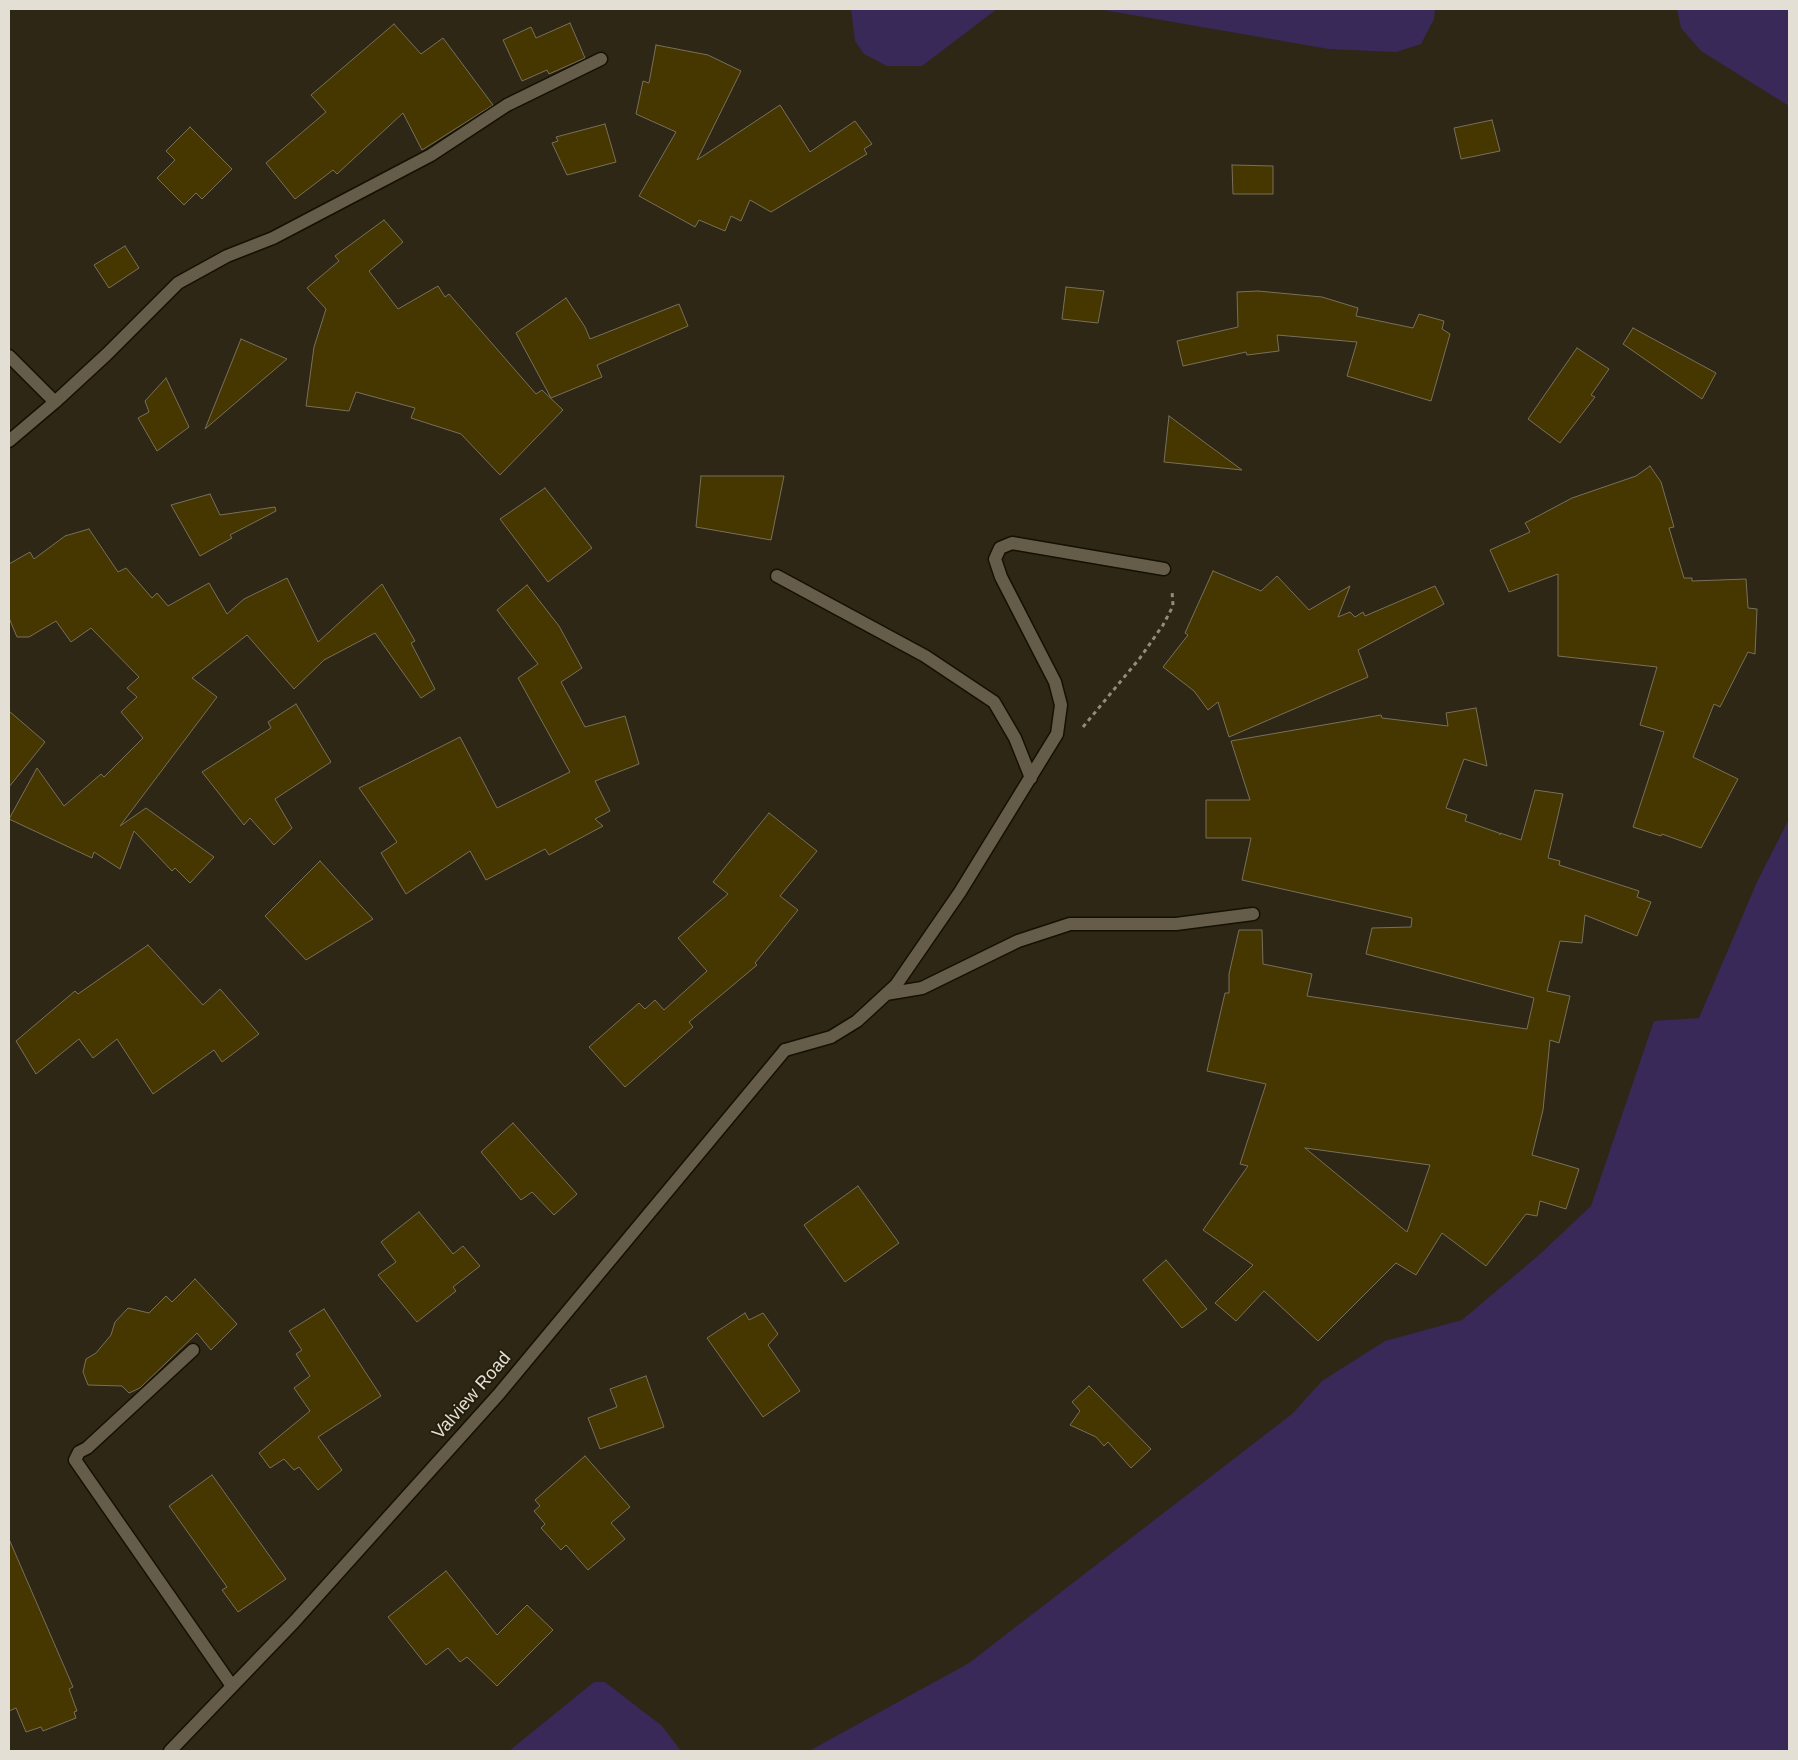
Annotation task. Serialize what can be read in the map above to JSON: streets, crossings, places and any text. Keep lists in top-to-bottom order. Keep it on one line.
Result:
{"streets":{"street":["Valview Road"]}}
